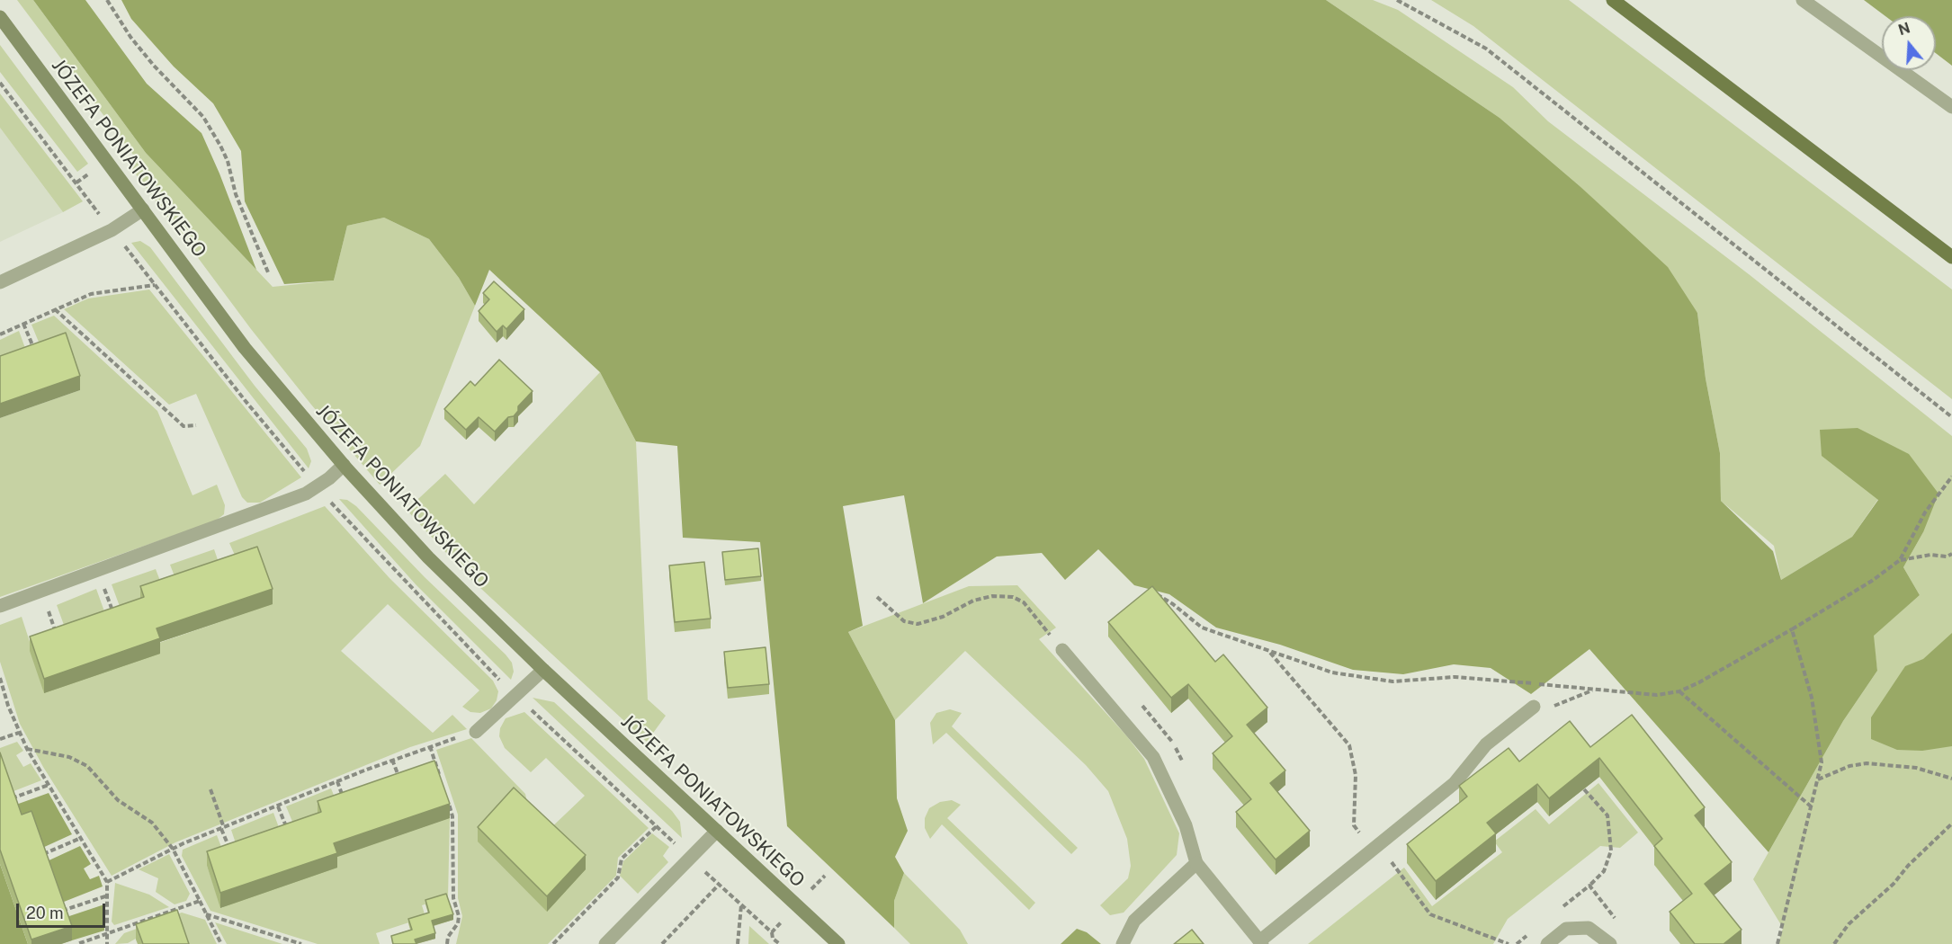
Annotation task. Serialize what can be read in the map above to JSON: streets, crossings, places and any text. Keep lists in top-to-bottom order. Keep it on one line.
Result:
{"streets":{"street":["JÓZEFA PONIATOWSKIEGO"]},"scale_bar":"20 m","north":"top"}
